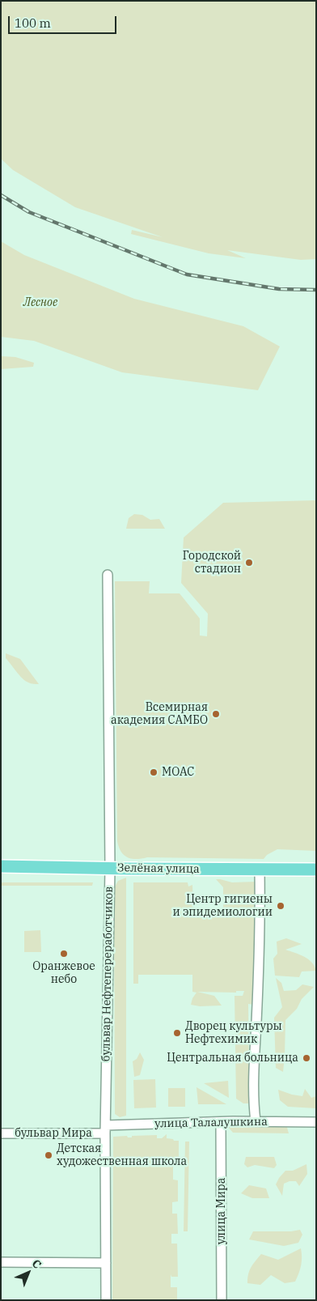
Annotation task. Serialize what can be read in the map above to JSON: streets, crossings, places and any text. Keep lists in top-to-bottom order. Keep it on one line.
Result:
{"streets":{"main road":["Зелёная улица"],"street":["бульвар Нефтепереработчиков","улица Талалушкина","бульвар Мира","улица Мира"]},"crossings":[["Зелёная улица","бульвар Нефтепереработчиков"],["бульвар Нефтепереработчиков","улица Талалушкина"],["бульвар Нефтепереработчиков","бульвар Мира"],["улица Талалушкина","бульвар Мира"],["улица Талалушкина","улица Мира"]],"parks":["Лесное"],"places":["Городской стадион","Всемирная академия САМБО","МОАС","Центр гигиены и эпидемиологии","Оранжевое небо","Дворец культуры Нефтехимик","Центральная больница","Детская художественная школа"],"scale_bar":"100 m","north":"top right"}
